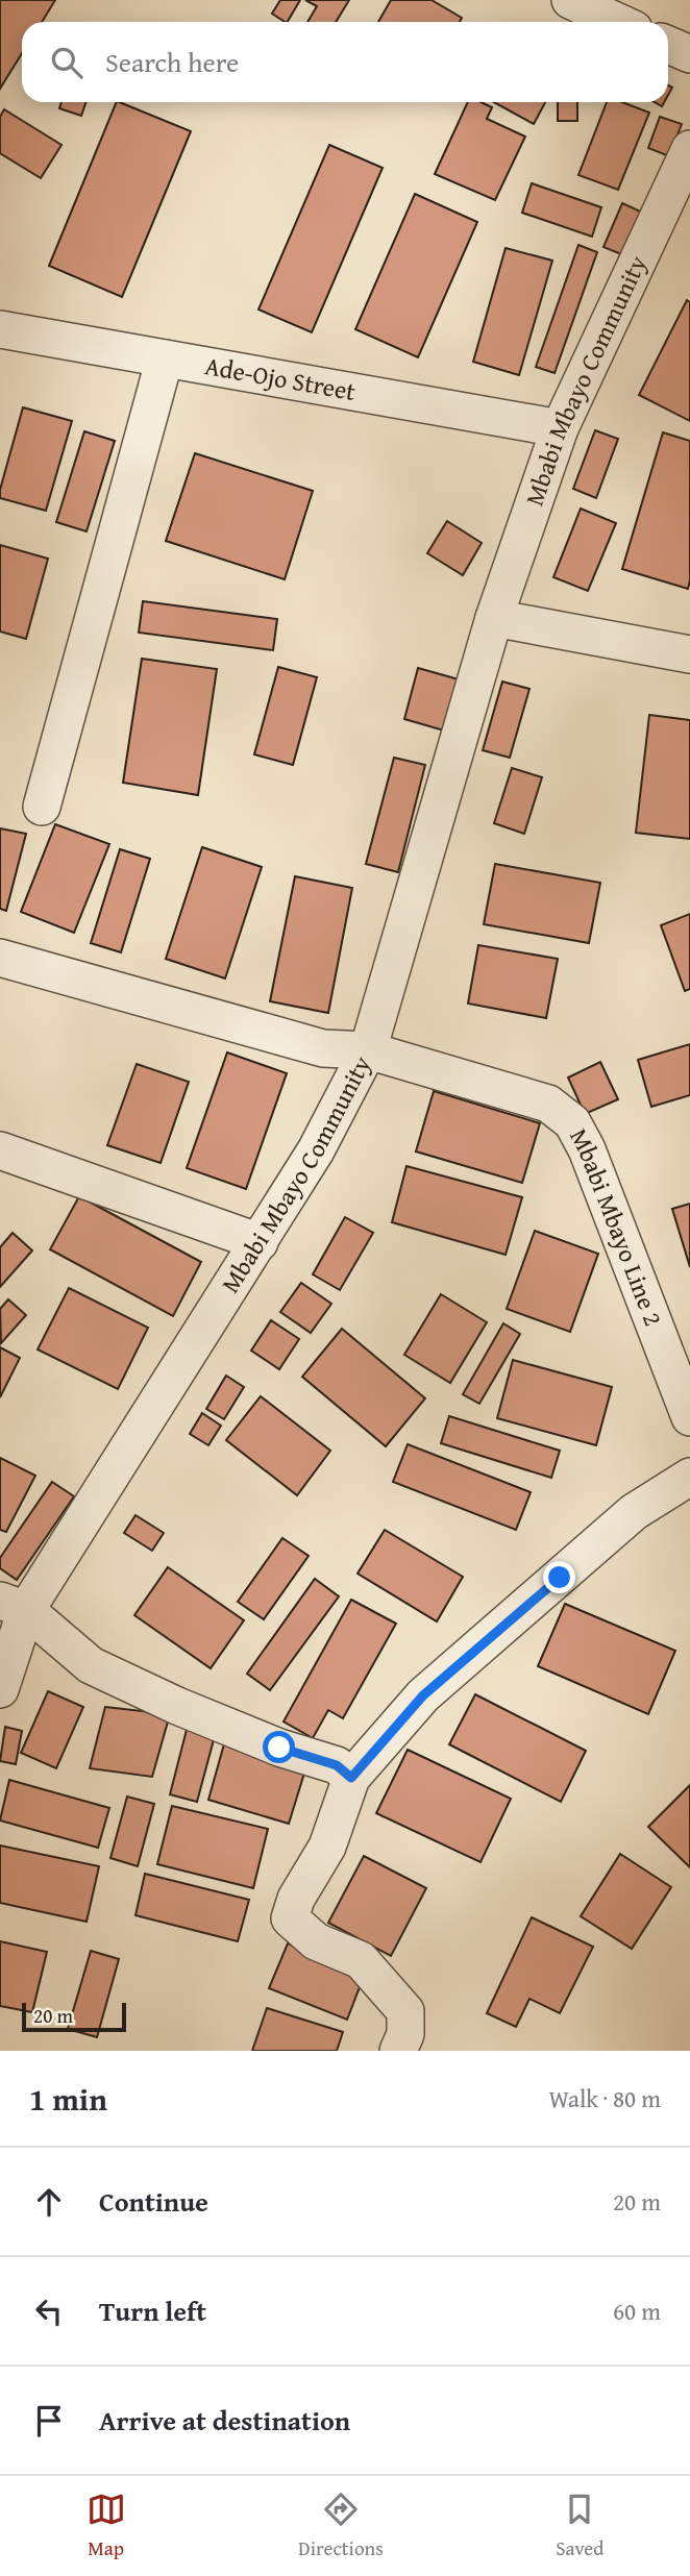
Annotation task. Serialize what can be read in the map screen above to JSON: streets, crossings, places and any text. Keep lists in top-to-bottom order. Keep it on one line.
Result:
{"streets":{"street":["Ade-Ojo Street","Mbabi Mbayo Community","Mbabi Mbayo Line 2"]},"crossings":[["Ade-Ojo Street","Mbabi Mbayo Community"],["Mbabi Mbayo Community","Mbabi Mbayo Line 2"]],"scale_bar":"20 m","page":{"search":"Search here","scale":"20 m","heading":["1 min","Walk · 80 m"],"list":[["Continue","20 m"],["Turn left","60 m"],"Arrive at destination"],"nav":["Map","Directions","Saved"]}}
